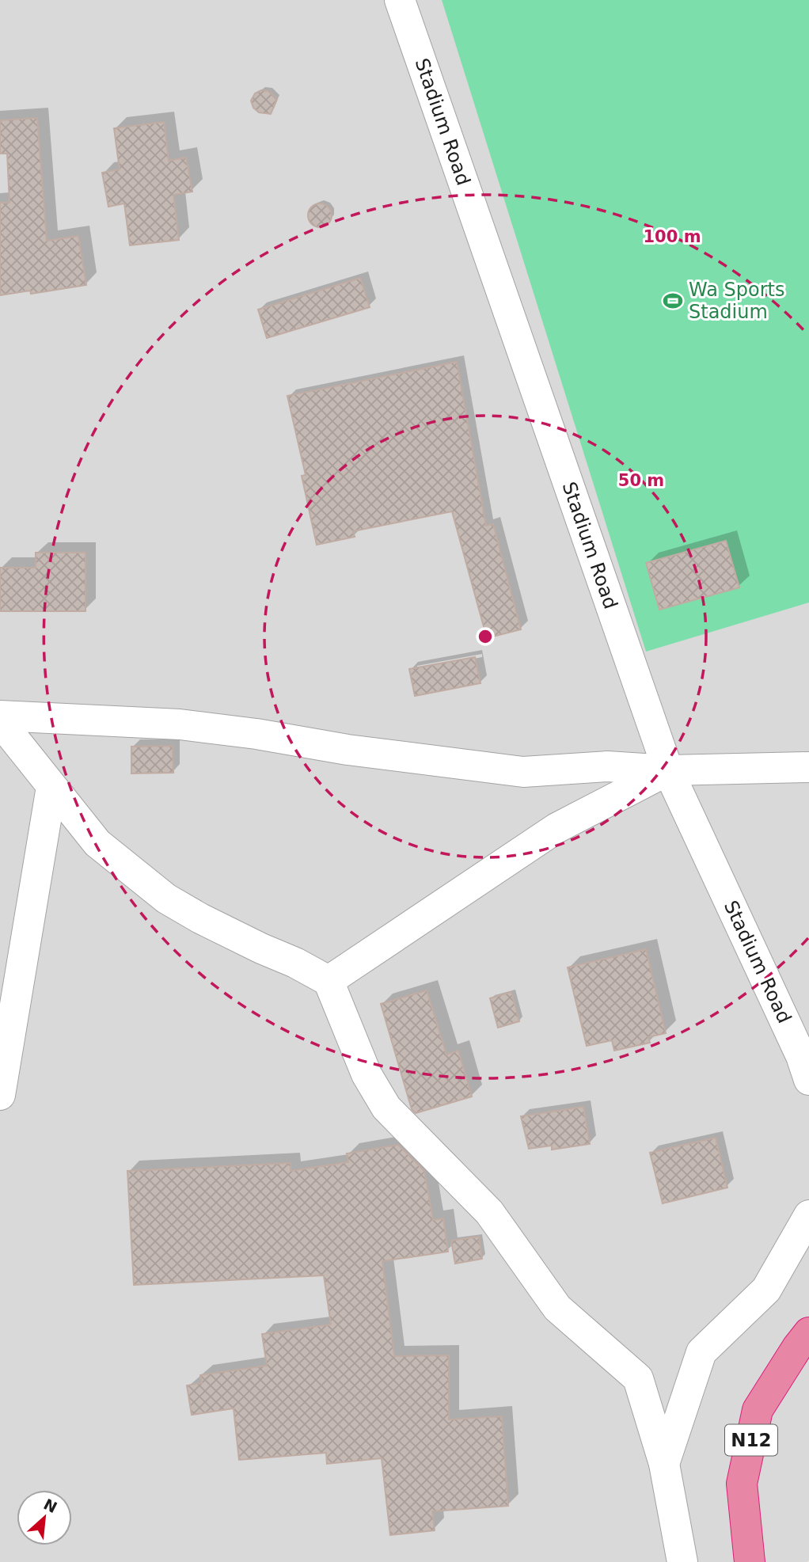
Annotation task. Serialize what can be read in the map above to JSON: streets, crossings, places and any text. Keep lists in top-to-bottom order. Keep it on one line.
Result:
{"streets":{"highway":["N12"],"street":["Stadium Road"]},"places":{"sports":["Wa Sports Stadium"]},"north":"top right","rings":["100 m","50 m"]}
